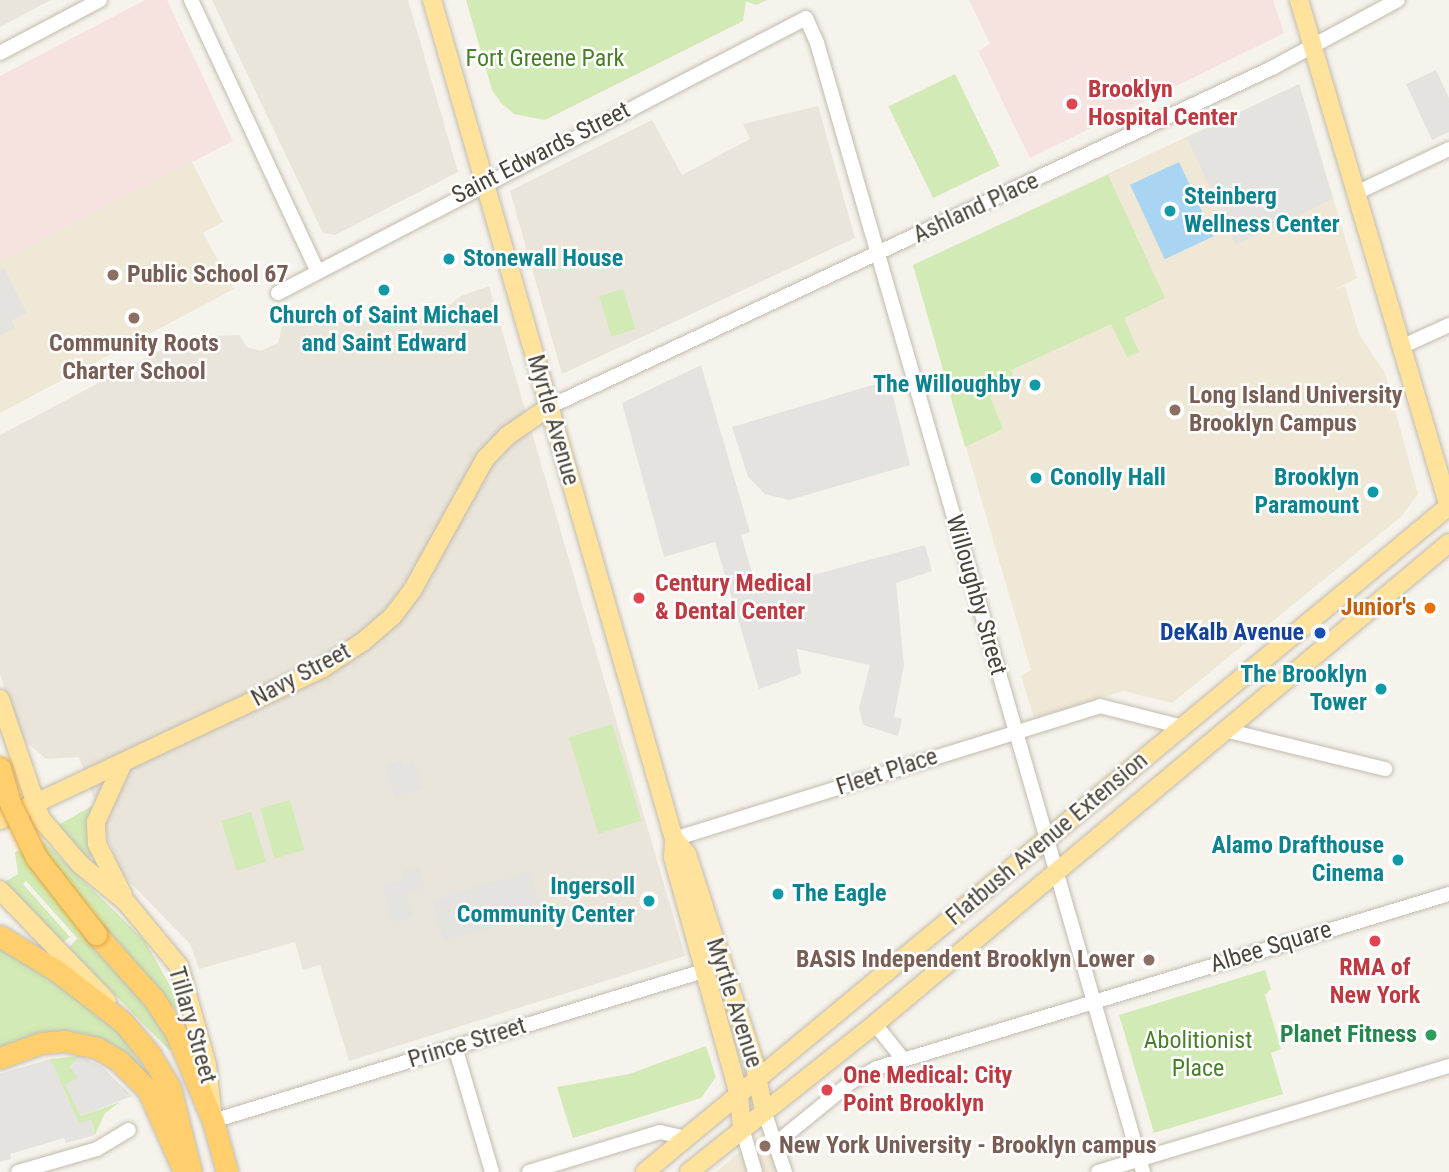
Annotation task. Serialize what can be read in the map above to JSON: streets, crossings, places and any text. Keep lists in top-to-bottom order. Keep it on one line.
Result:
{"streets":{"highway":["Tillary Street"],"main road":["Myrtle Avenue","Navy Street","Flatbush Avenue Extension"],"street":["Saint Edwards Street","Ashland Place","Willoughby Street","Fleet Place","Albee Square","Prince Street"]},"crossings":[["Saint Edwards Street","Myrtle Avenue"],["Saint Edwards Street","Willoughby Street"],["Ashland Place","Myrtle Avenue"],["Ashland Place","Willoughby Street"],["Ashland Place","Navy Street"],["Myrtle Avenue","Navy Street"],["Myrtle Avenue","Fleet Place"],["Myrtle Avenue","Flatbush Avenue Extension"],["Myrtle Avenue","Albee Square"],["Myrtle Avenue","Prince Street"],["Willoughby Street","Fleet Place"],["Willoughby Street","Flatbush Avenue Extension"],["Willoughby Street","Albee Square"],["Navy Street","Tillary Street"],["Fleet Place","Flatbush Avenue Extension"],["Tillary Street","Prince Street"]],"parks":["Fort Greene Park","Abolitionist Place"],"places":["Brooklyn Hospital Center","Steinberg Wellness Center","Stonewall House","Public School 67","Church of Saint Michael and Saint Edward","Community Roots Charter School","The Willoughby","Long Island University Brooklyn Campus","Conolly Hall","Brooklyn Paramount","Century Medical & Dental Center","Junior's","DeKalb Avenue","The Brooklyn Tower","Alamo Drafthouse Cinema","The Eagle","Ingersoll Community Center","RMA of New York","BASIS Independent Brooklyn Lower","Planet Fitness","One Medical: City Point Brooklyn","New York University - Brooklyn campus"]}
